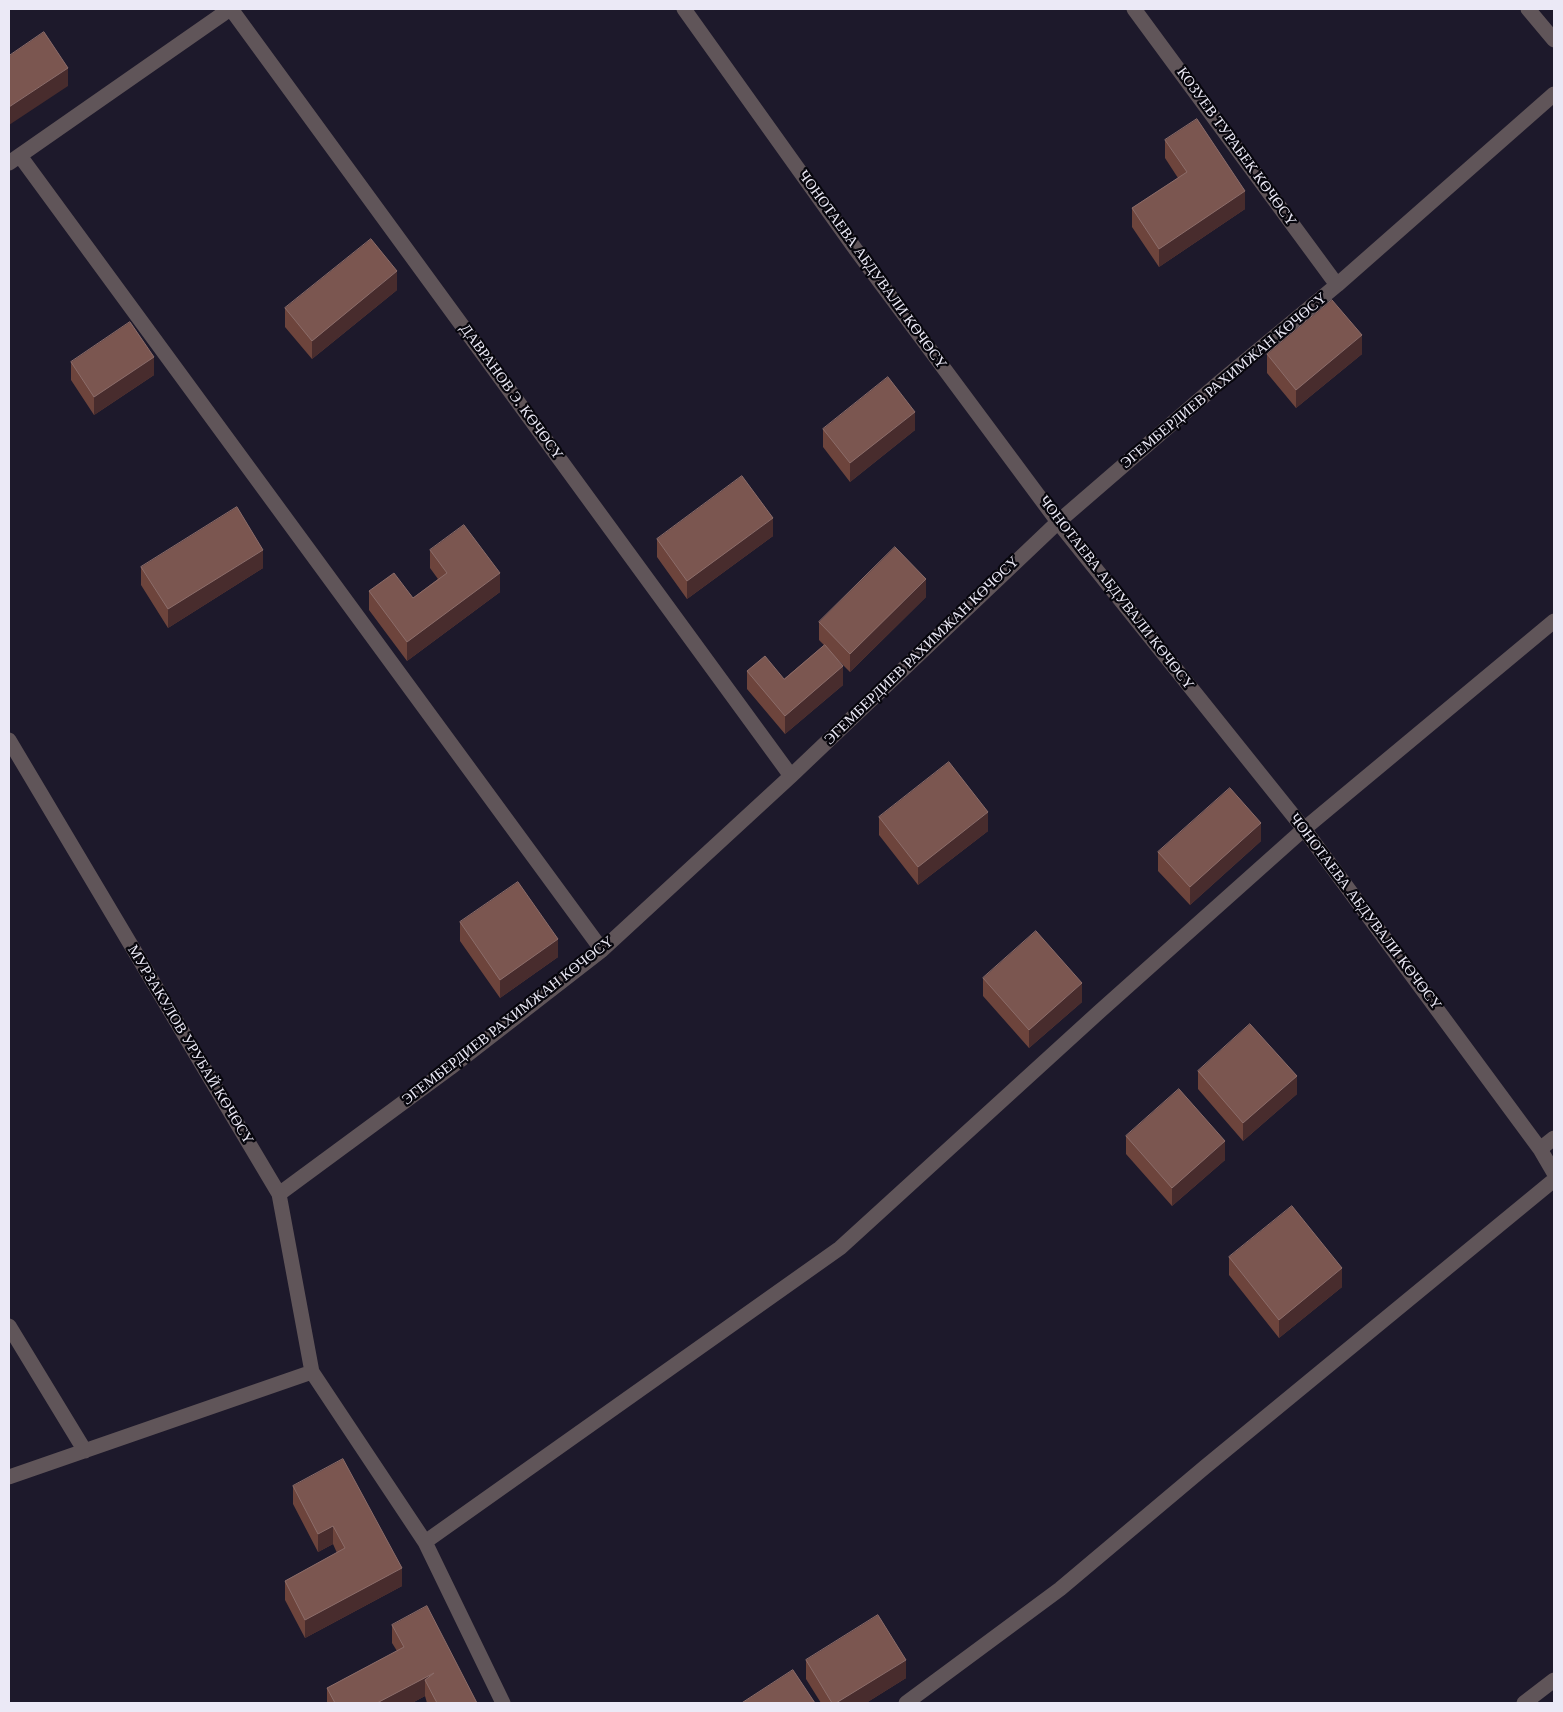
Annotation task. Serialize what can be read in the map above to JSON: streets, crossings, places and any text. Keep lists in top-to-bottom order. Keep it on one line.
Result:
{"streets":{"street":["КОЗУЕВ ТУРАБЕК КӨЧӨСҮ","ЧОНОТАЕВА АБДУВАЛИ КӨЧӨСҮ","ЭГЕМБЕРДИЕВ РАХИМЖАН КӨЧӨСҮ","ДАВРАНОВ Э. КӨЧӨСҮ","МУРЗАКУЛОВ УРУБАЙ КӨЧӨСҮ"]},"crossings":[["КОЗУЕВ ТУРАБЕК КӨЧӨСҮ","ЭГЕМБЕРДИЕВ РАХИМЖАН КӨЧӨСҮ"],["ЧОНОТАЕВА АБДУВАЛИ КӨЧӨСҮ","ЭГЕМБЕРДИЕВ РАХИМЖАН КӨЧӨСҮ"],["ЭГЕМБЕРДИЕВ РАХИМЖАН КӨЧӨСҮ","ДАВРАНОВ Э. КӨЧӨСҮ"],["ЭГЕМБЕРДИЕВ РАХИМЖАН КӨЧӨСҮ","МУРЗАКУЛОВ УРУБАЙ КӨЧӨСҮ"]]}
